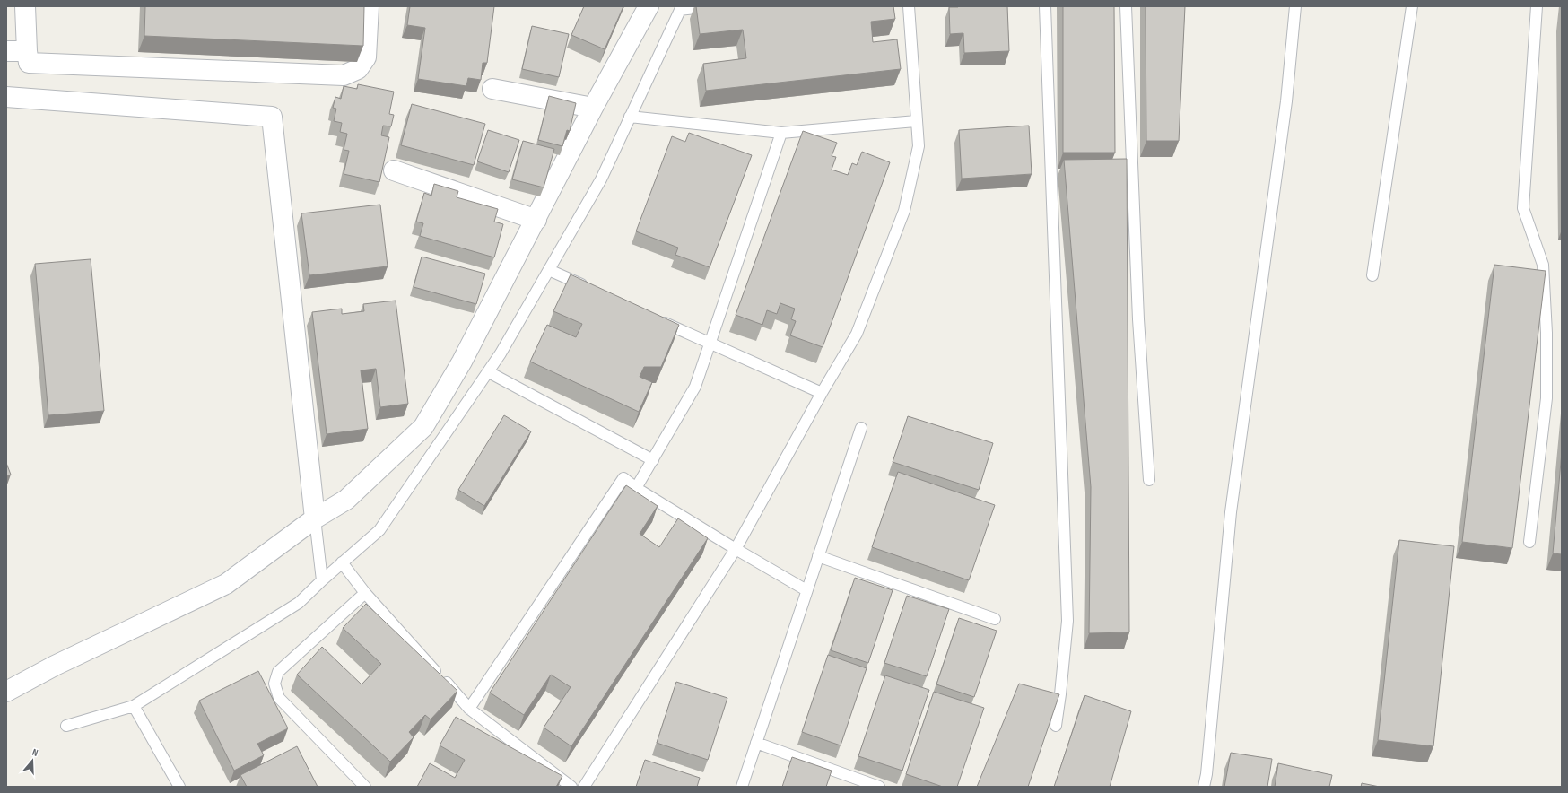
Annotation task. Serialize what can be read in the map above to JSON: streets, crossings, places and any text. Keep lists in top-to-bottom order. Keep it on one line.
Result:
{"north":"top"}
